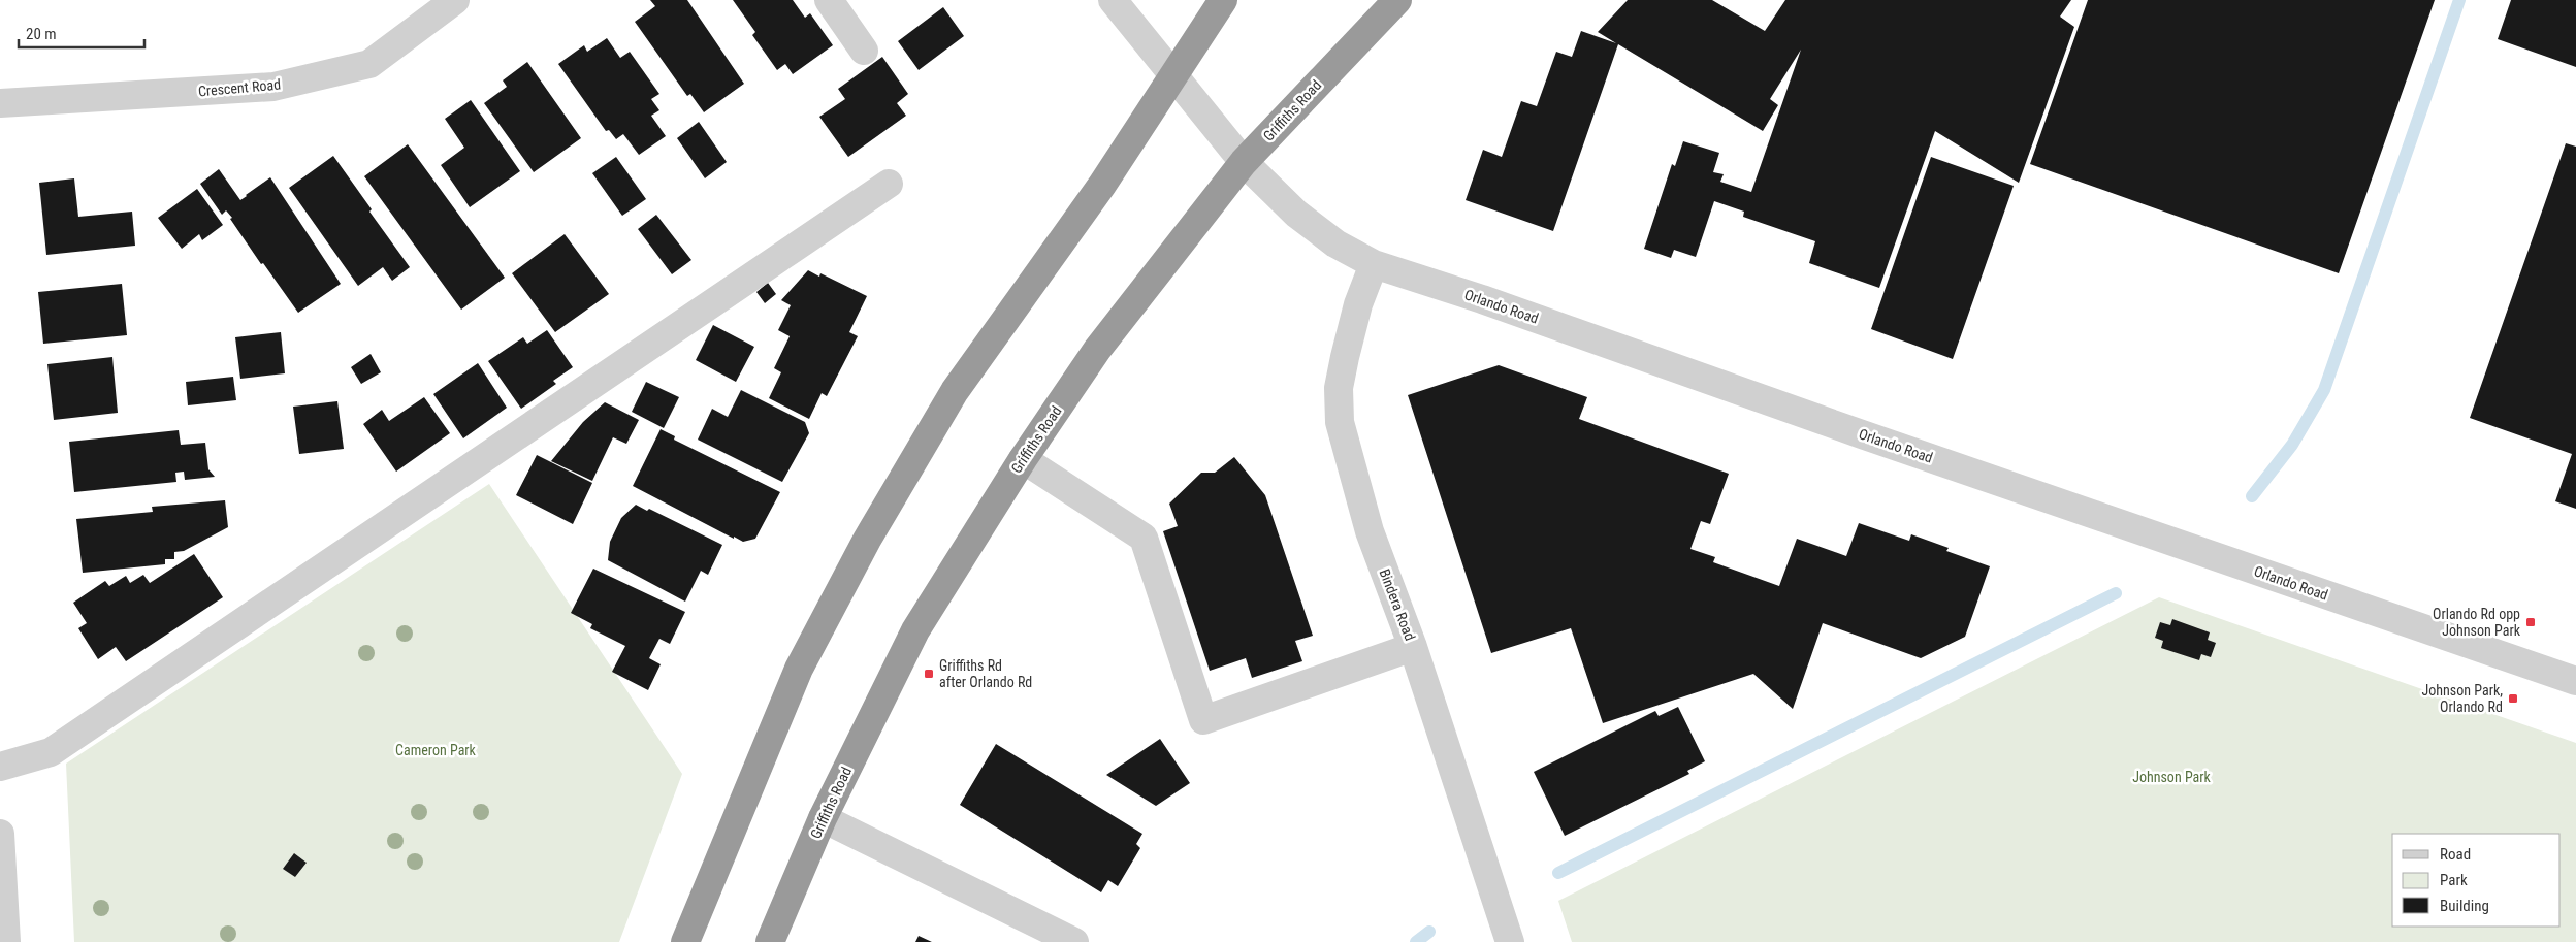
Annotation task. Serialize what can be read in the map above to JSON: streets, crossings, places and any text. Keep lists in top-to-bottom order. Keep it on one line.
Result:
{"streets":{"highway":["Griffiths Road"],"street":["Crescent Road","Orlando Road","Bindera Road"]},"crossings":[["Griffiths Road","Orlando Road"],["Orlando Road","Bindera Road"]],"parks":["Cameron Park","Johnson Park"],"places":{"transit":["Orlando Rd opp Johnson Park","Griffiths Rd after Orlando Rd","Johnson Park, Orlando Rd"]},"legend":["Road","Park","Building"],"scale_bar":"20 m"}
